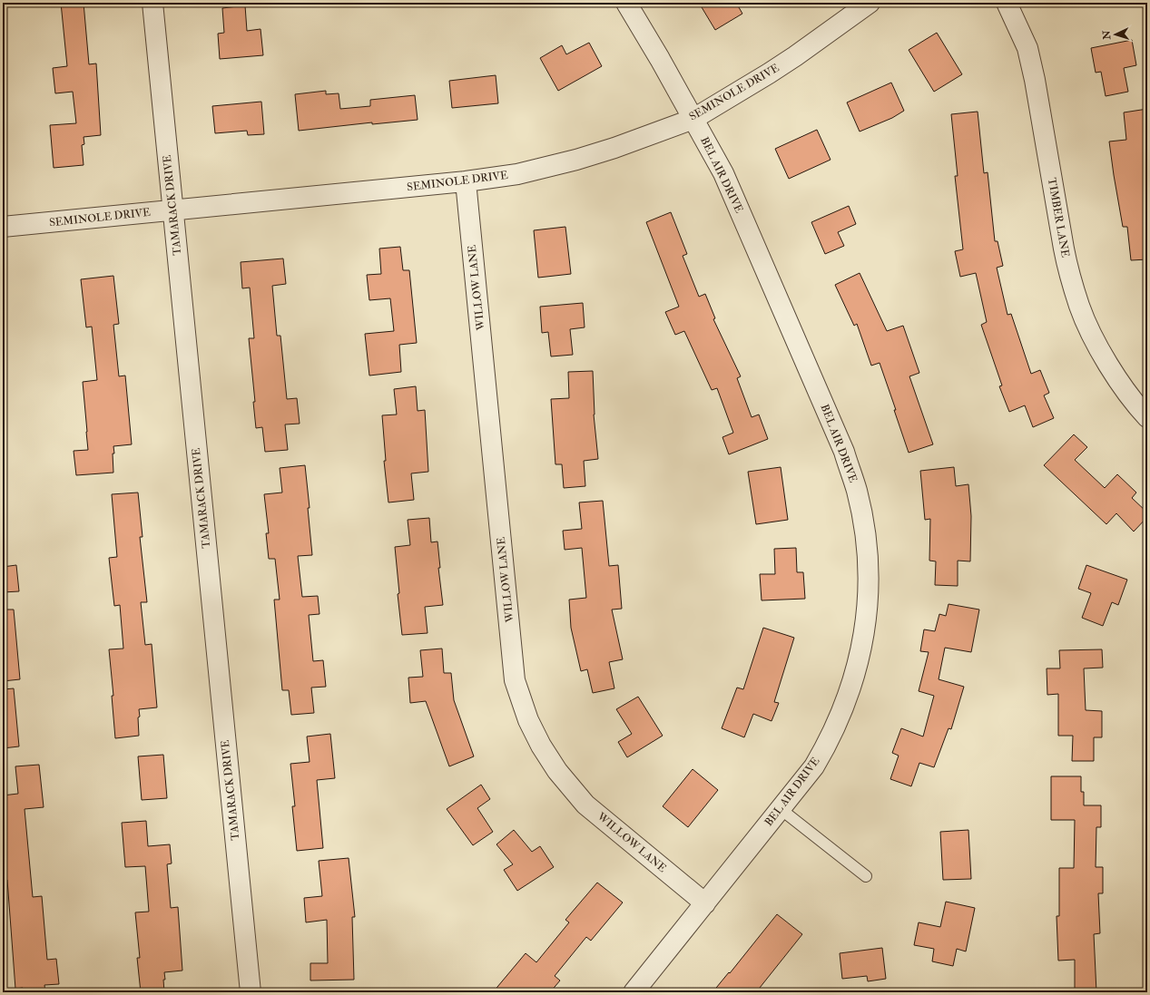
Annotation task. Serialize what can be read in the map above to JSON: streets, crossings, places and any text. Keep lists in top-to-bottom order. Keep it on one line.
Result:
{"streets":{"street":["SEMINOLE DRIVE","BEL AIR DRIVE","TAMARACK DRIVE","TIMBER LANE","WILLOW LANE"]},"crossings":[["SEMINOLE DRIVE","BEL AIR DRIVE"],["SEMINOLE DRIVE","TAMARACK DRIVE"],["SEMINOLE DRIVE","WILLOW LANE"],["BEL AIR DRIVE","WILLOW LANE"]],"north":"left"}
